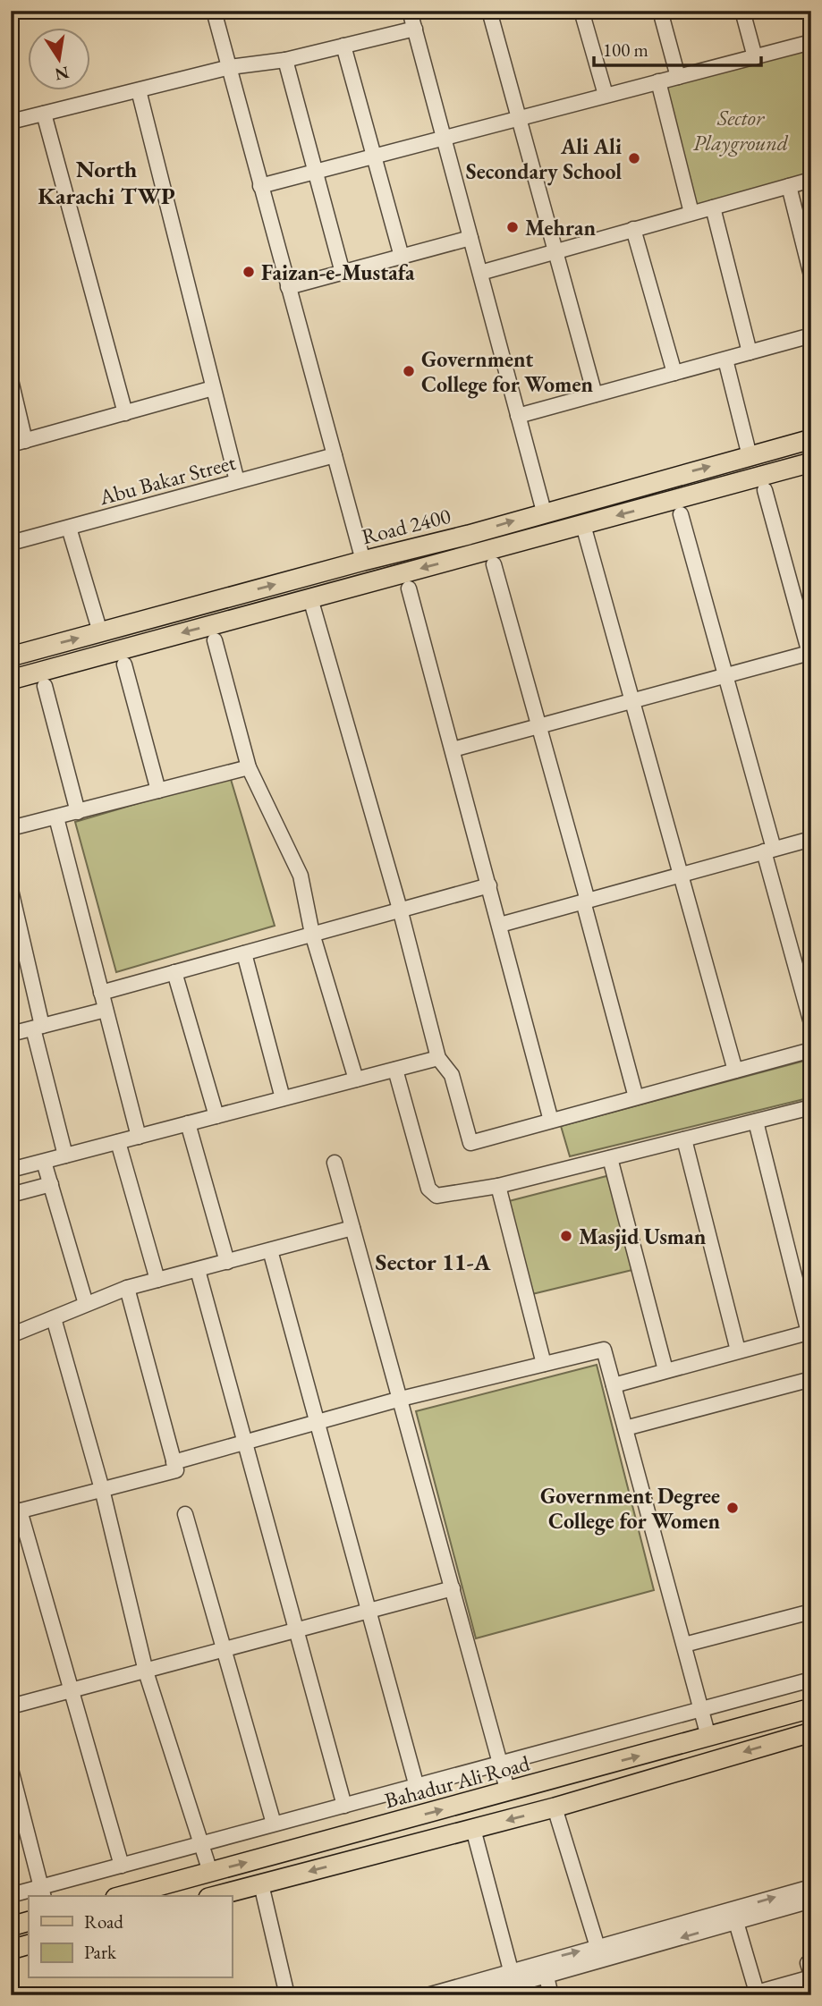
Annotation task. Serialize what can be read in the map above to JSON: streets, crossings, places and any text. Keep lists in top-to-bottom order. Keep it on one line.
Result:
{"streets":{"main road":["Road 2400","Bahadur Ali Road"],"street":["Abu Bakar Street"]},"districts":["North Karachi TWP","Sector 11-A"],"parks":["Sector Playground"],"places":["Ali Ali Secondary School","Mehran","Faizan-e-Mustafa","Government College for Women","Masjid Usman","Government Degree College for Women"],"legend":["Road","Park"],"scale_bar":"100 m","north":"bottom"}
